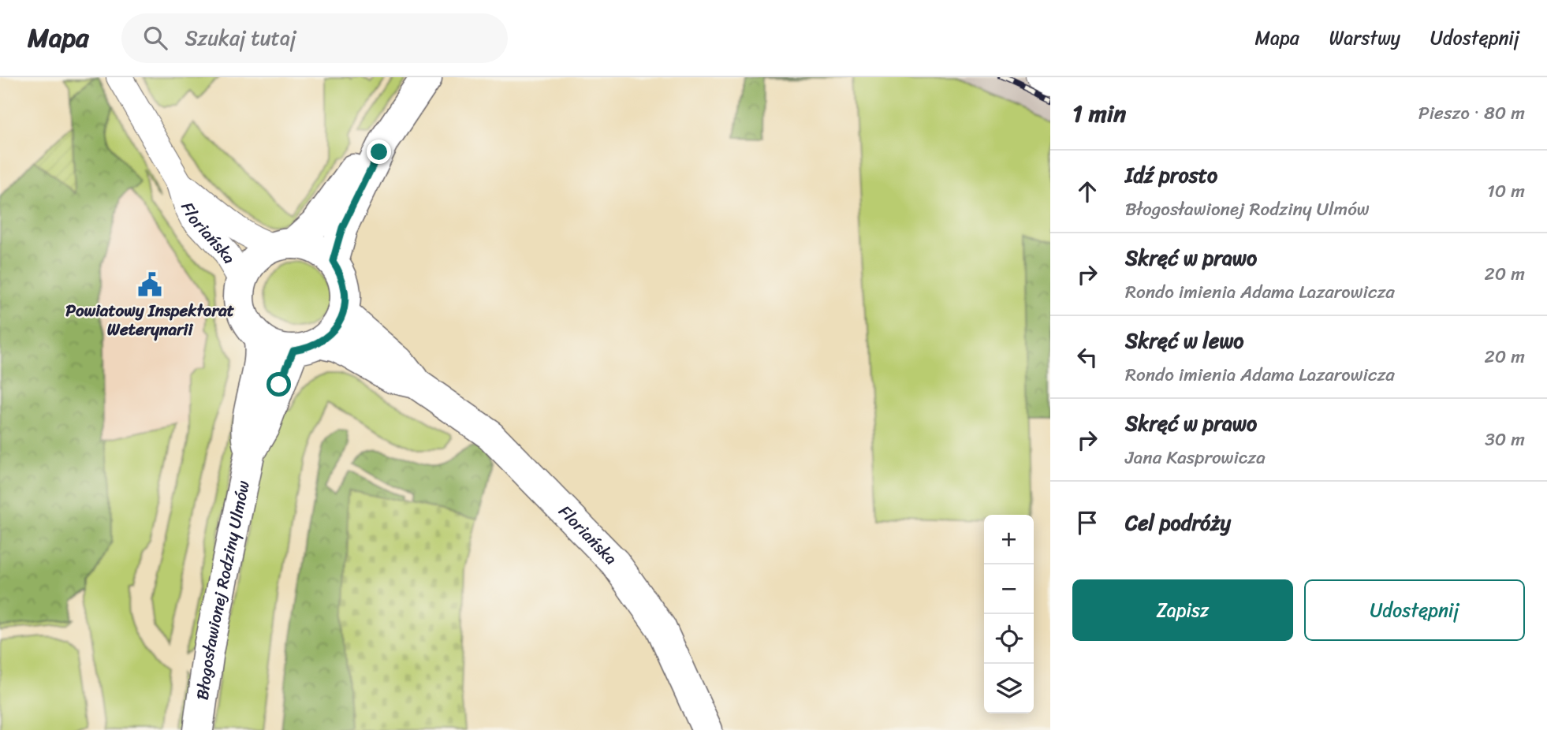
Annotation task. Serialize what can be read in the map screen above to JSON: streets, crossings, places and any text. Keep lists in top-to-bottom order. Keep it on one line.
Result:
{"streets":{"main road":["Floriańska","Błogosławionej Rodziny Ulmów"]},"crossings":[["Floriańska","Błogosławionej Rodziny Ulmów"]],"places":{"public building":["Powiatowy Inspektorat Weterynarii"]},"page":{"header":"Mapa","search":"Szukaj tutaj","nav":["Mapa","Warstwy","Udostępnij"],"heading":["1 min","Pieszo · 80 m"],"list":[["Idź prosto","Błogosławionej Rodziny Ulmów","10 m"],["Skręć w prawo","Rondo imienia Adama Lazarowicza","20 m"],["Skręć w lewo","Rondo imienia Adama Lazarowicza","20 m"],["Skręć w prawo","Jana Kasprowicza","30 m"],"Cel podróży"],"map_buttons":["+","−"],"buttons":["Zapisz","Udostępnij"]}}
